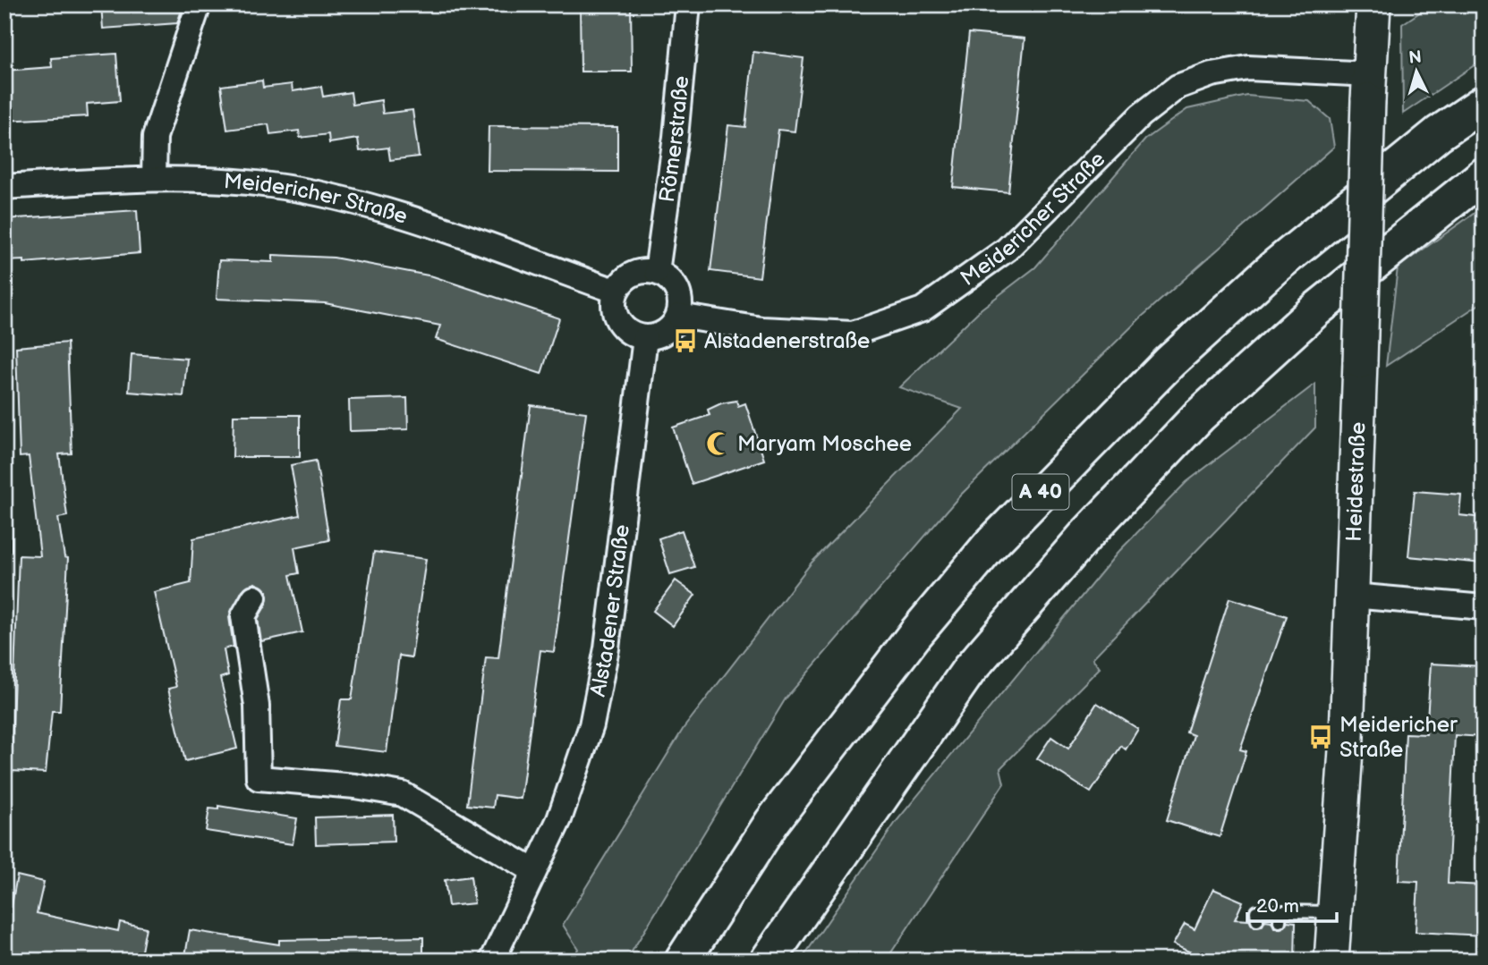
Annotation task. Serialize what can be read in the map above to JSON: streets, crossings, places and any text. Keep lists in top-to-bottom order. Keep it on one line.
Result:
{"streets":{"highway":["A 40"],"street":["Römerstraße","Meidericher Straße","Heidestraße","Alstadener Straße"]},"crossings":[["Römerstraße","Meidericher Straße"],["Römerstraße","Alstadener Straße"],["Meidericher Straße","Heidestraße"],["Meidericher Straße","Alstadener Straße"]],"places":{"bus stop":["Alstadenerstraße","Meidericher Straße"],"mosque":["Maryam Moschee"]},"scale_bar":"20 m","north":"top"}
